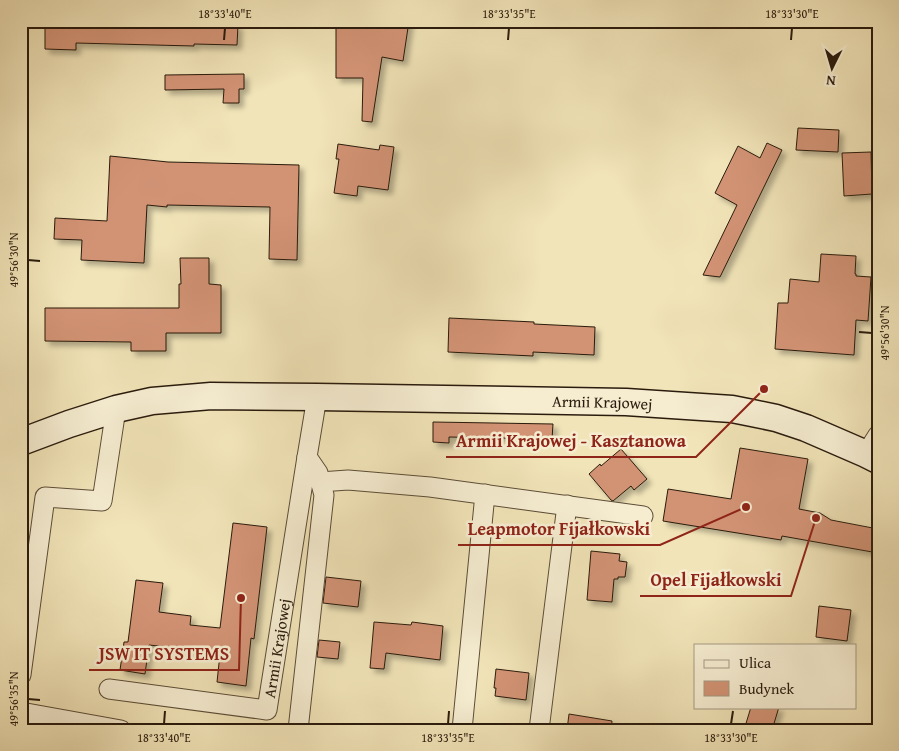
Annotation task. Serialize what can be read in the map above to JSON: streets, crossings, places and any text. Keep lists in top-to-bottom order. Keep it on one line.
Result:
{"streets":{"street":["Armii Krajowej"]},"places":["Armii Krajowej - Kasztanowa","Leapmotor Fijałkowski","Opel Fijałkowski","JSW IT SYSTEMS"],"legend":["Ulica","Budynek"],"north":"bottom","coordinates":["18°33'40\"E","18°33'35\"E","18°33'30\"E","49°56'30\"N","49°56'35\"N"]}
